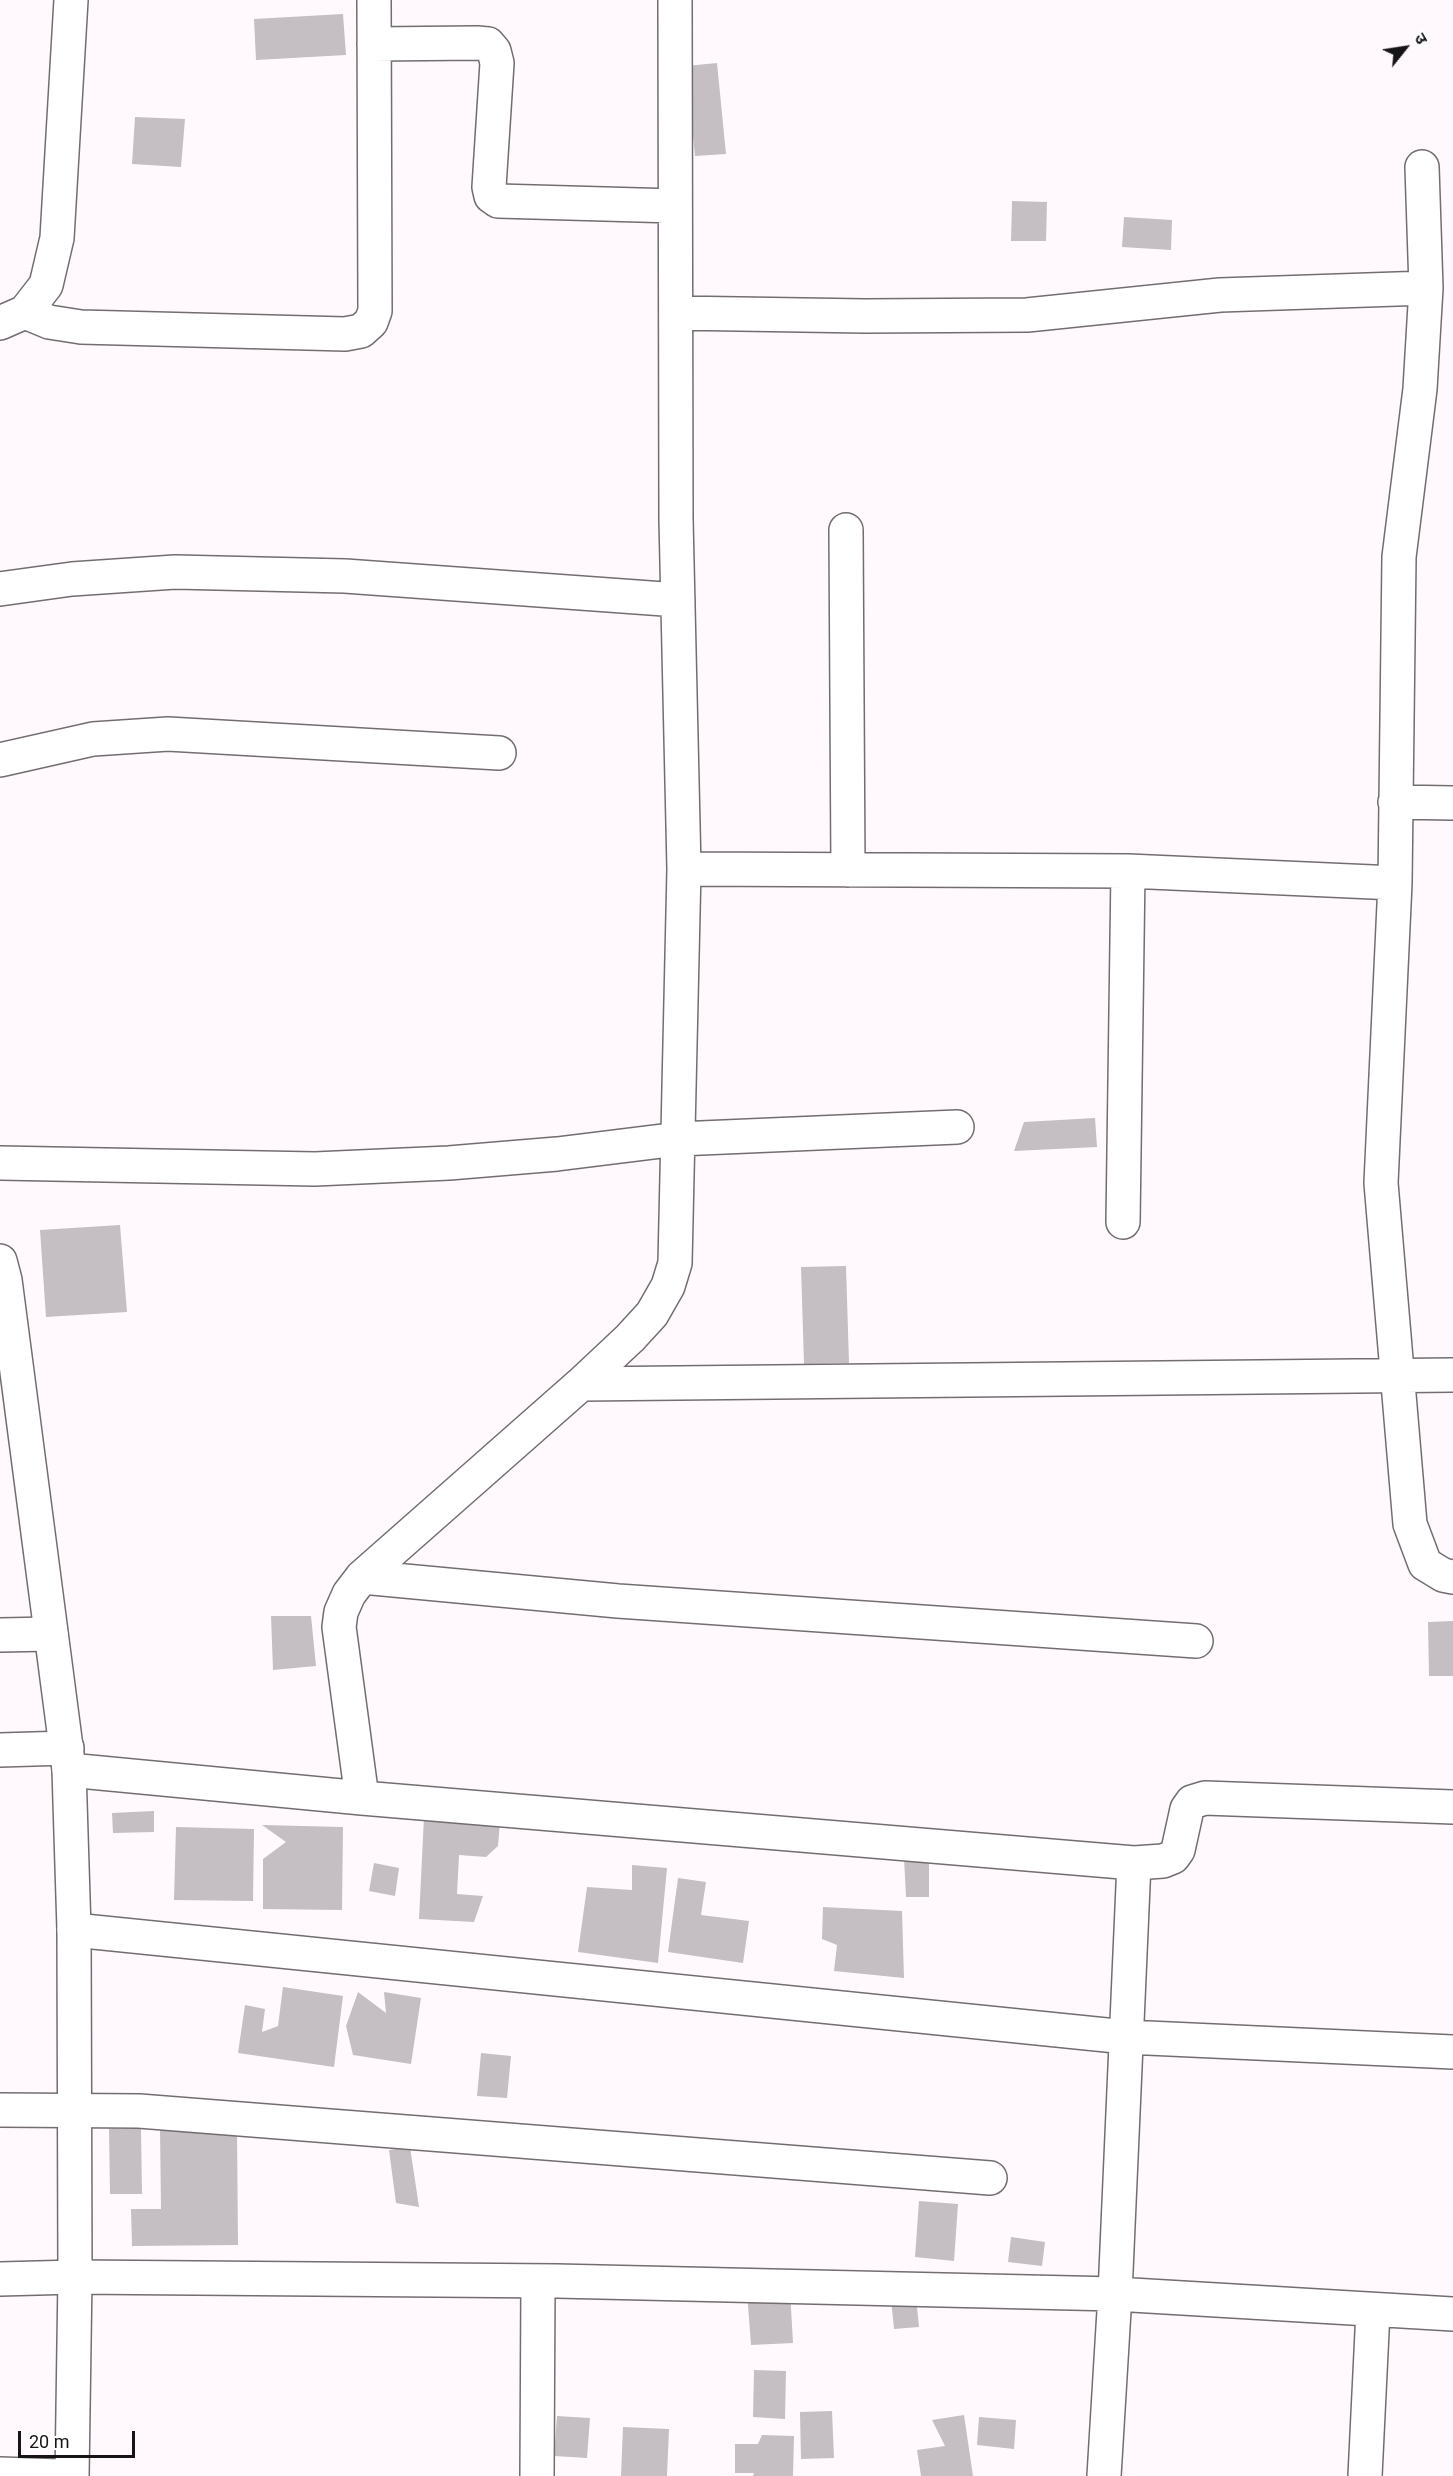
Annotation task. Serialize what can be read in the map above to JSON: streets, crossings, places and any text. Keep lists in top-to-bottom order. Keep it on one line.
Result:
{"scale_bar":"20 m","north":"top right"}
